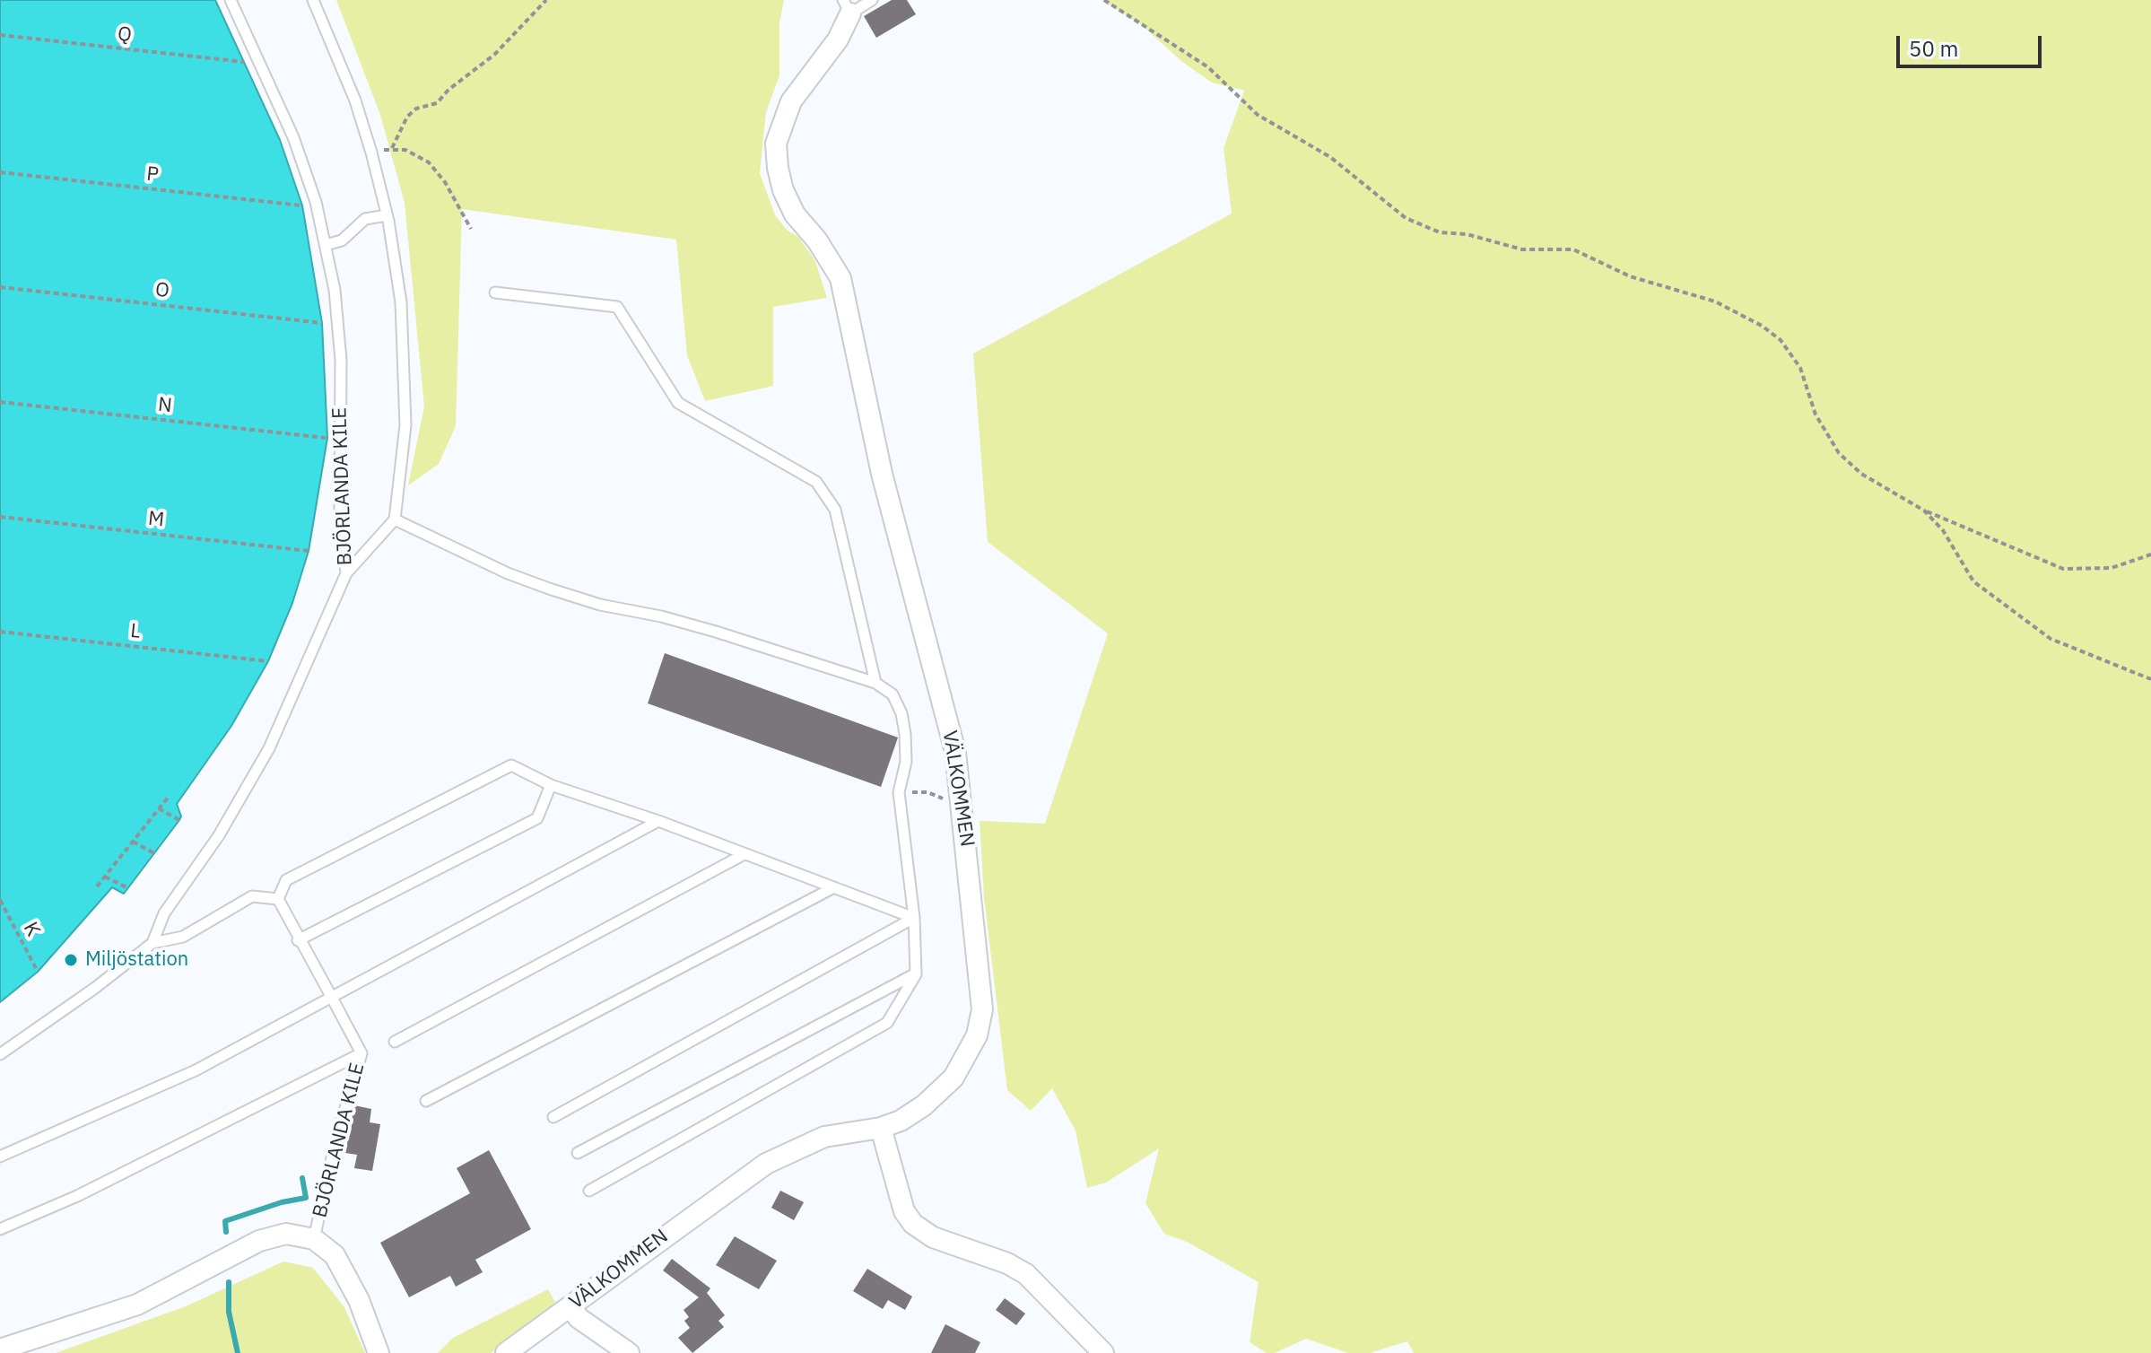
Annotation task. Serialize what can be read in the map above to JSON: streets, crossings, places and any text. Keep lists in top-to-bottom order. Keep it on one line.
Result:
{"streets":{"street":["BJÖRLANDA KILE","VÄLKOMMEN"],"path":["Q","P","O","N","M","L","K"]},"places":["Miljöstation"],"scale_bar":"50 m"}
